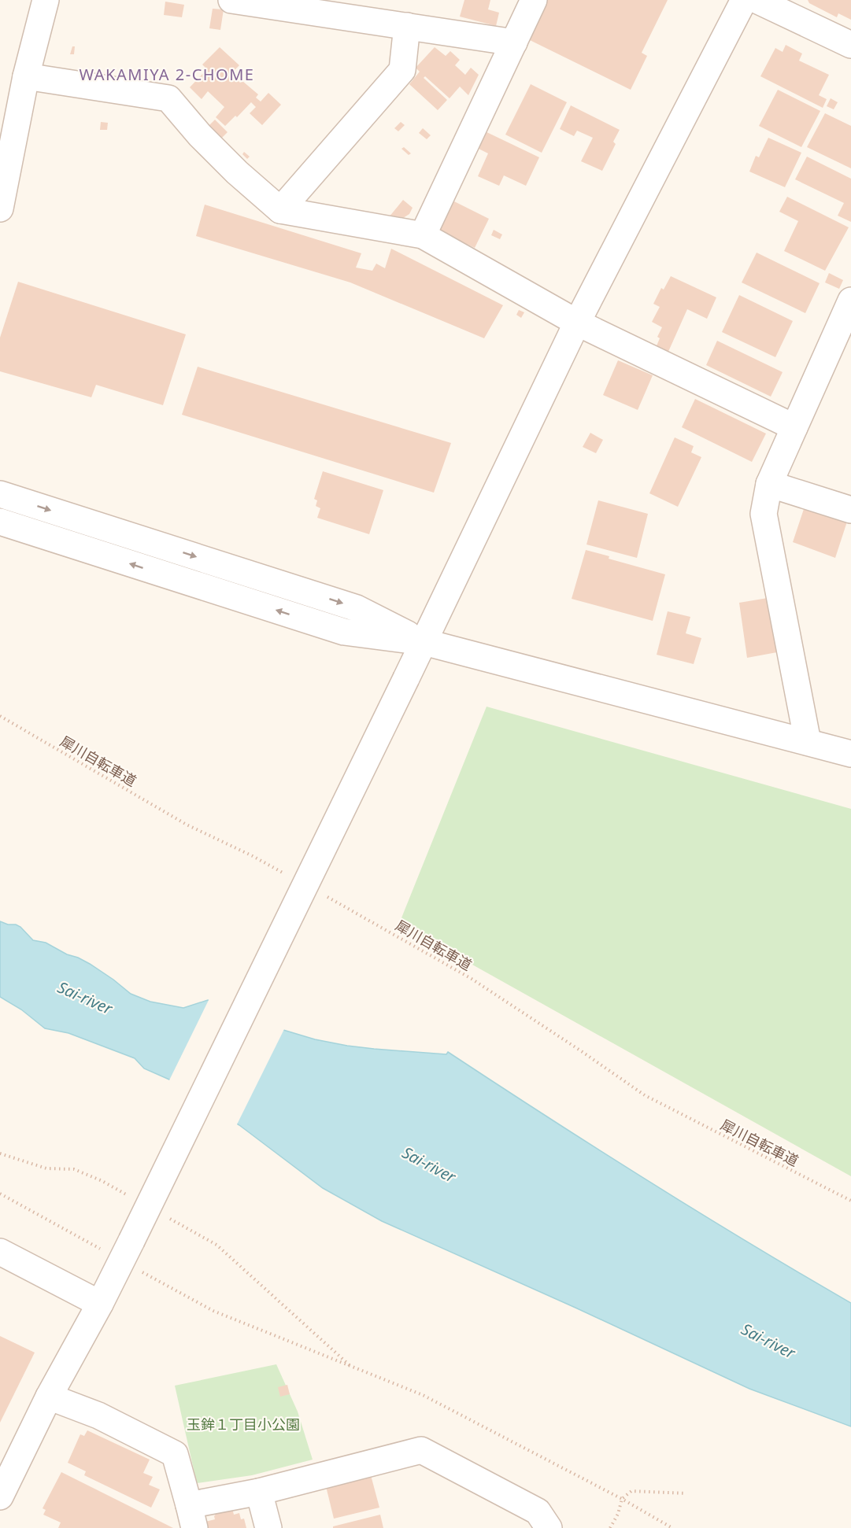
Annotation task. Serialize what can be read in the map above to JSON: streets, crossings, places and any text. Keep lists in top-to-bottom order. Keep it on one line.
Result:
{"streets":{"path":["犀川自転車道"]},"districts":["WAKAMIYA 2-CHOME"],"water":["Sai-river"],"parks":["玉鉾１丁目小公園"]}
